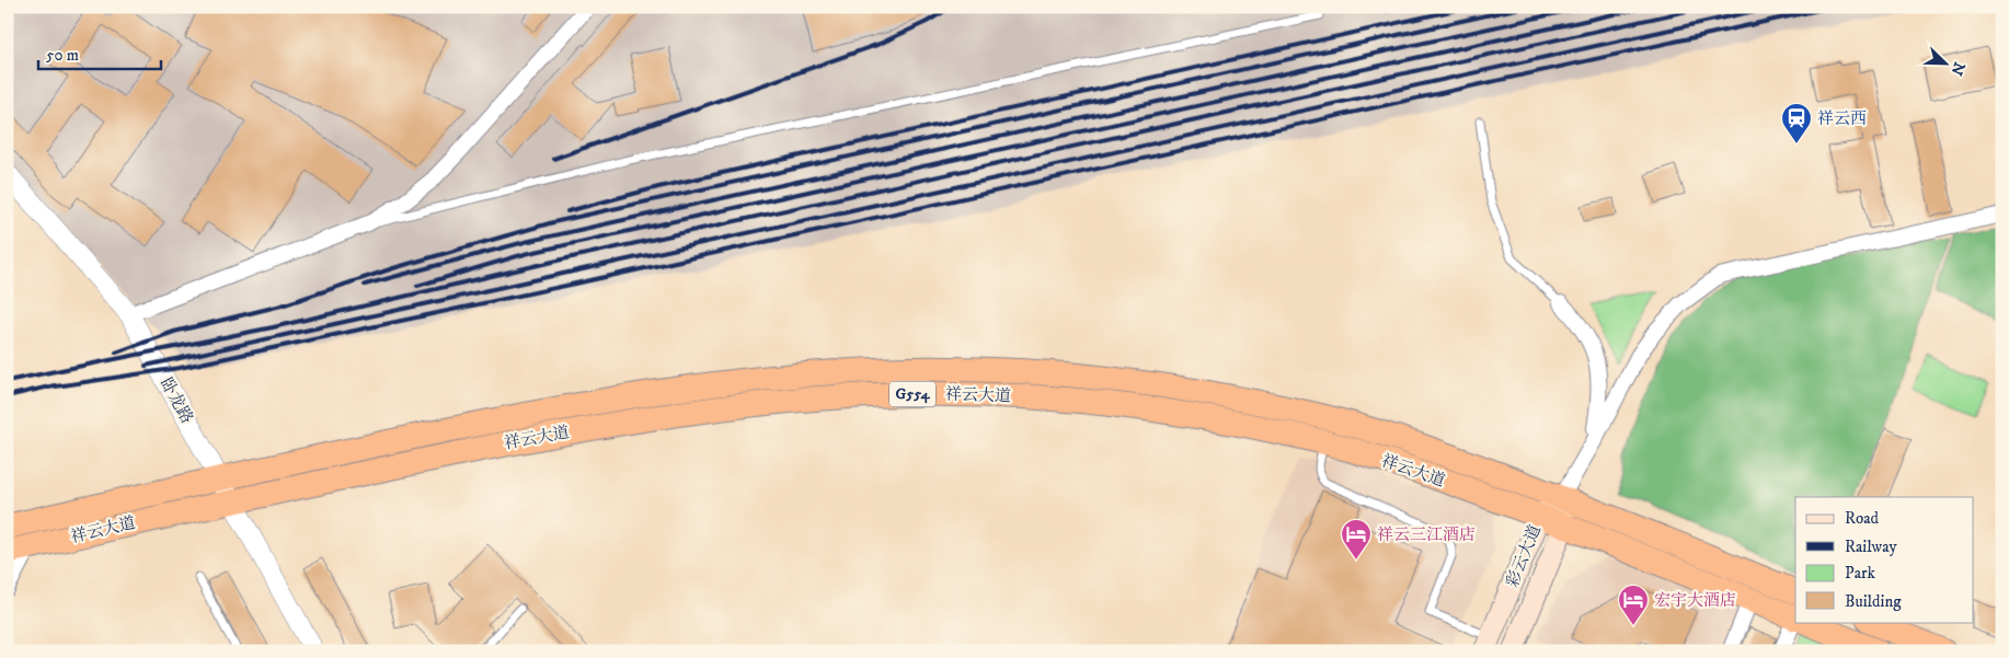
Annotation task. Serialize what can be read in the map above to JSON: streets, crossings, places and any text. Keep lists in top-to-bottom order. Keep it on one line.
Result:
{"streets":{"highway":["G554","祥云大道"],"main road":["彩云大道"],"street":["卧龙路"]},"crossings":[["祥云大道","卧龙路"],["祥云大道","彩云大道"]],"places":{"station":["祥云西"],"hotel":["祥云三江酒店","宏宇大酒店"]},"legend":["Road","Railway","Park","Building"],"scale_bar":"50 m","north":"bottom right"}
